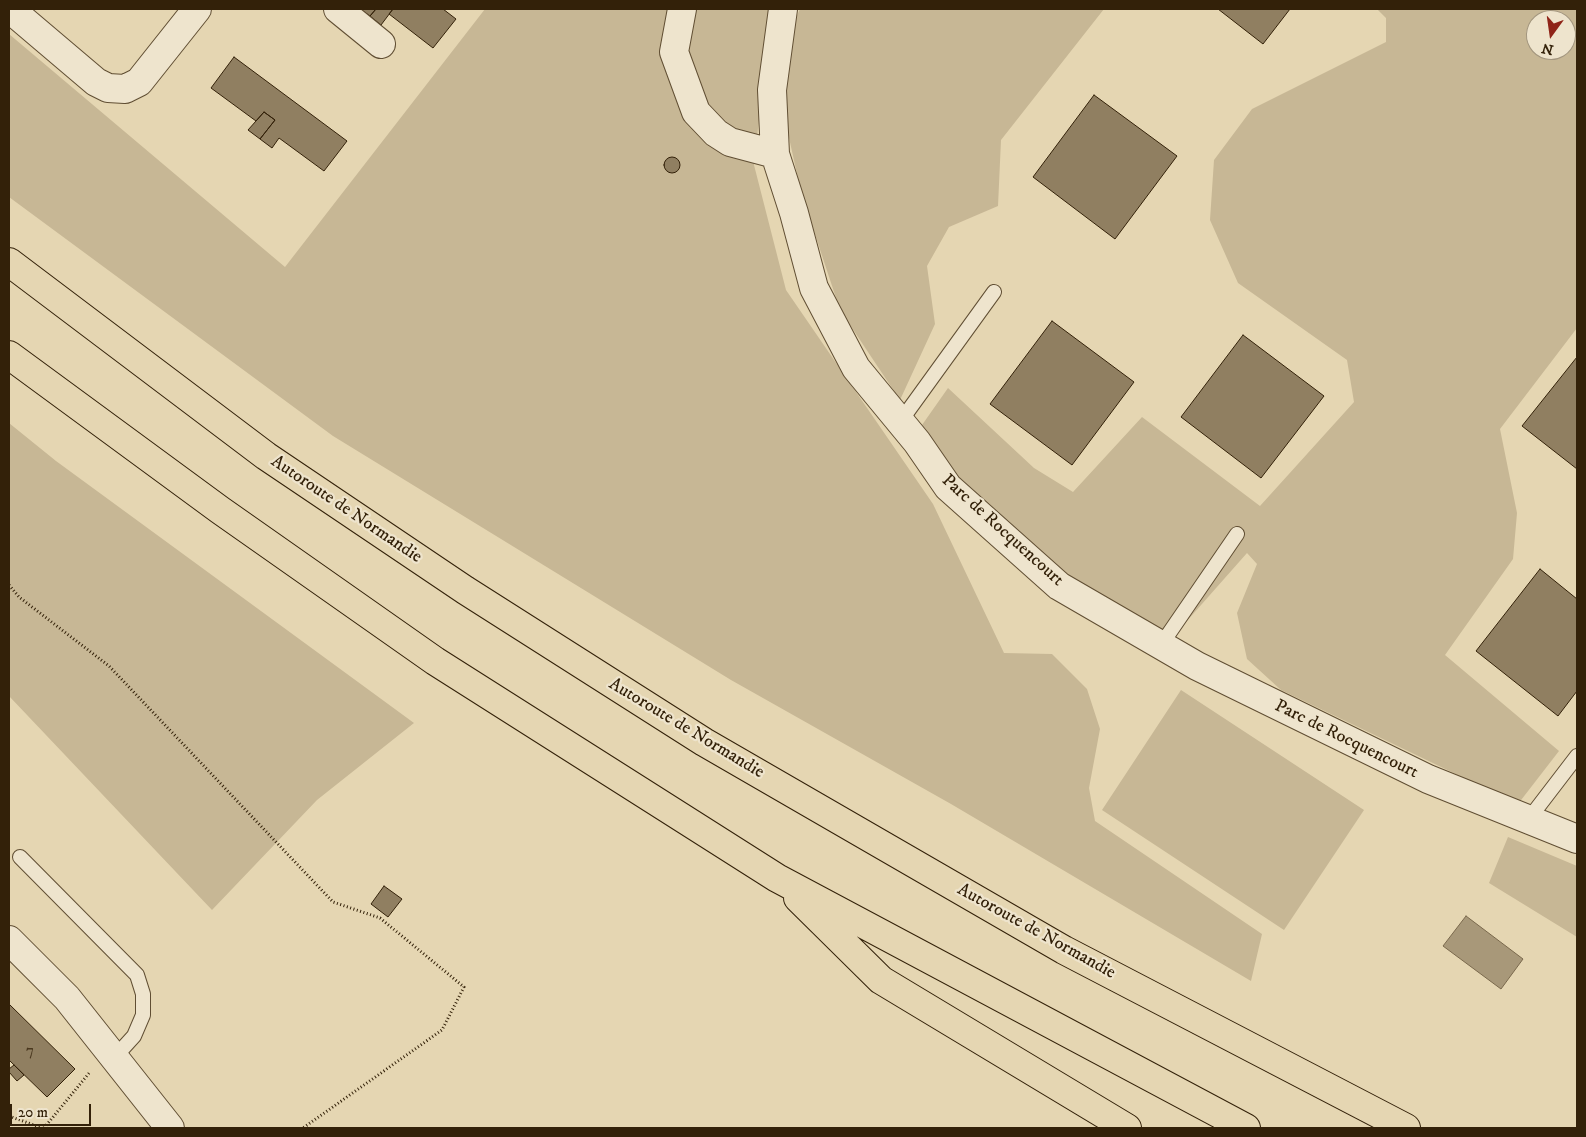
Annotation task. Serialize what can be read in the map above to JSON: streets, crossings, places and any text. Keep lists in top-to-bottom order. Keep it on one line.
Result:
{"streets":{"highway":["Autoroute de Normandie"],"street":["Parc de Rocquencourt"]},"house_numbers":["7"],"scale_bar":"20 m","north":"bottom"}
